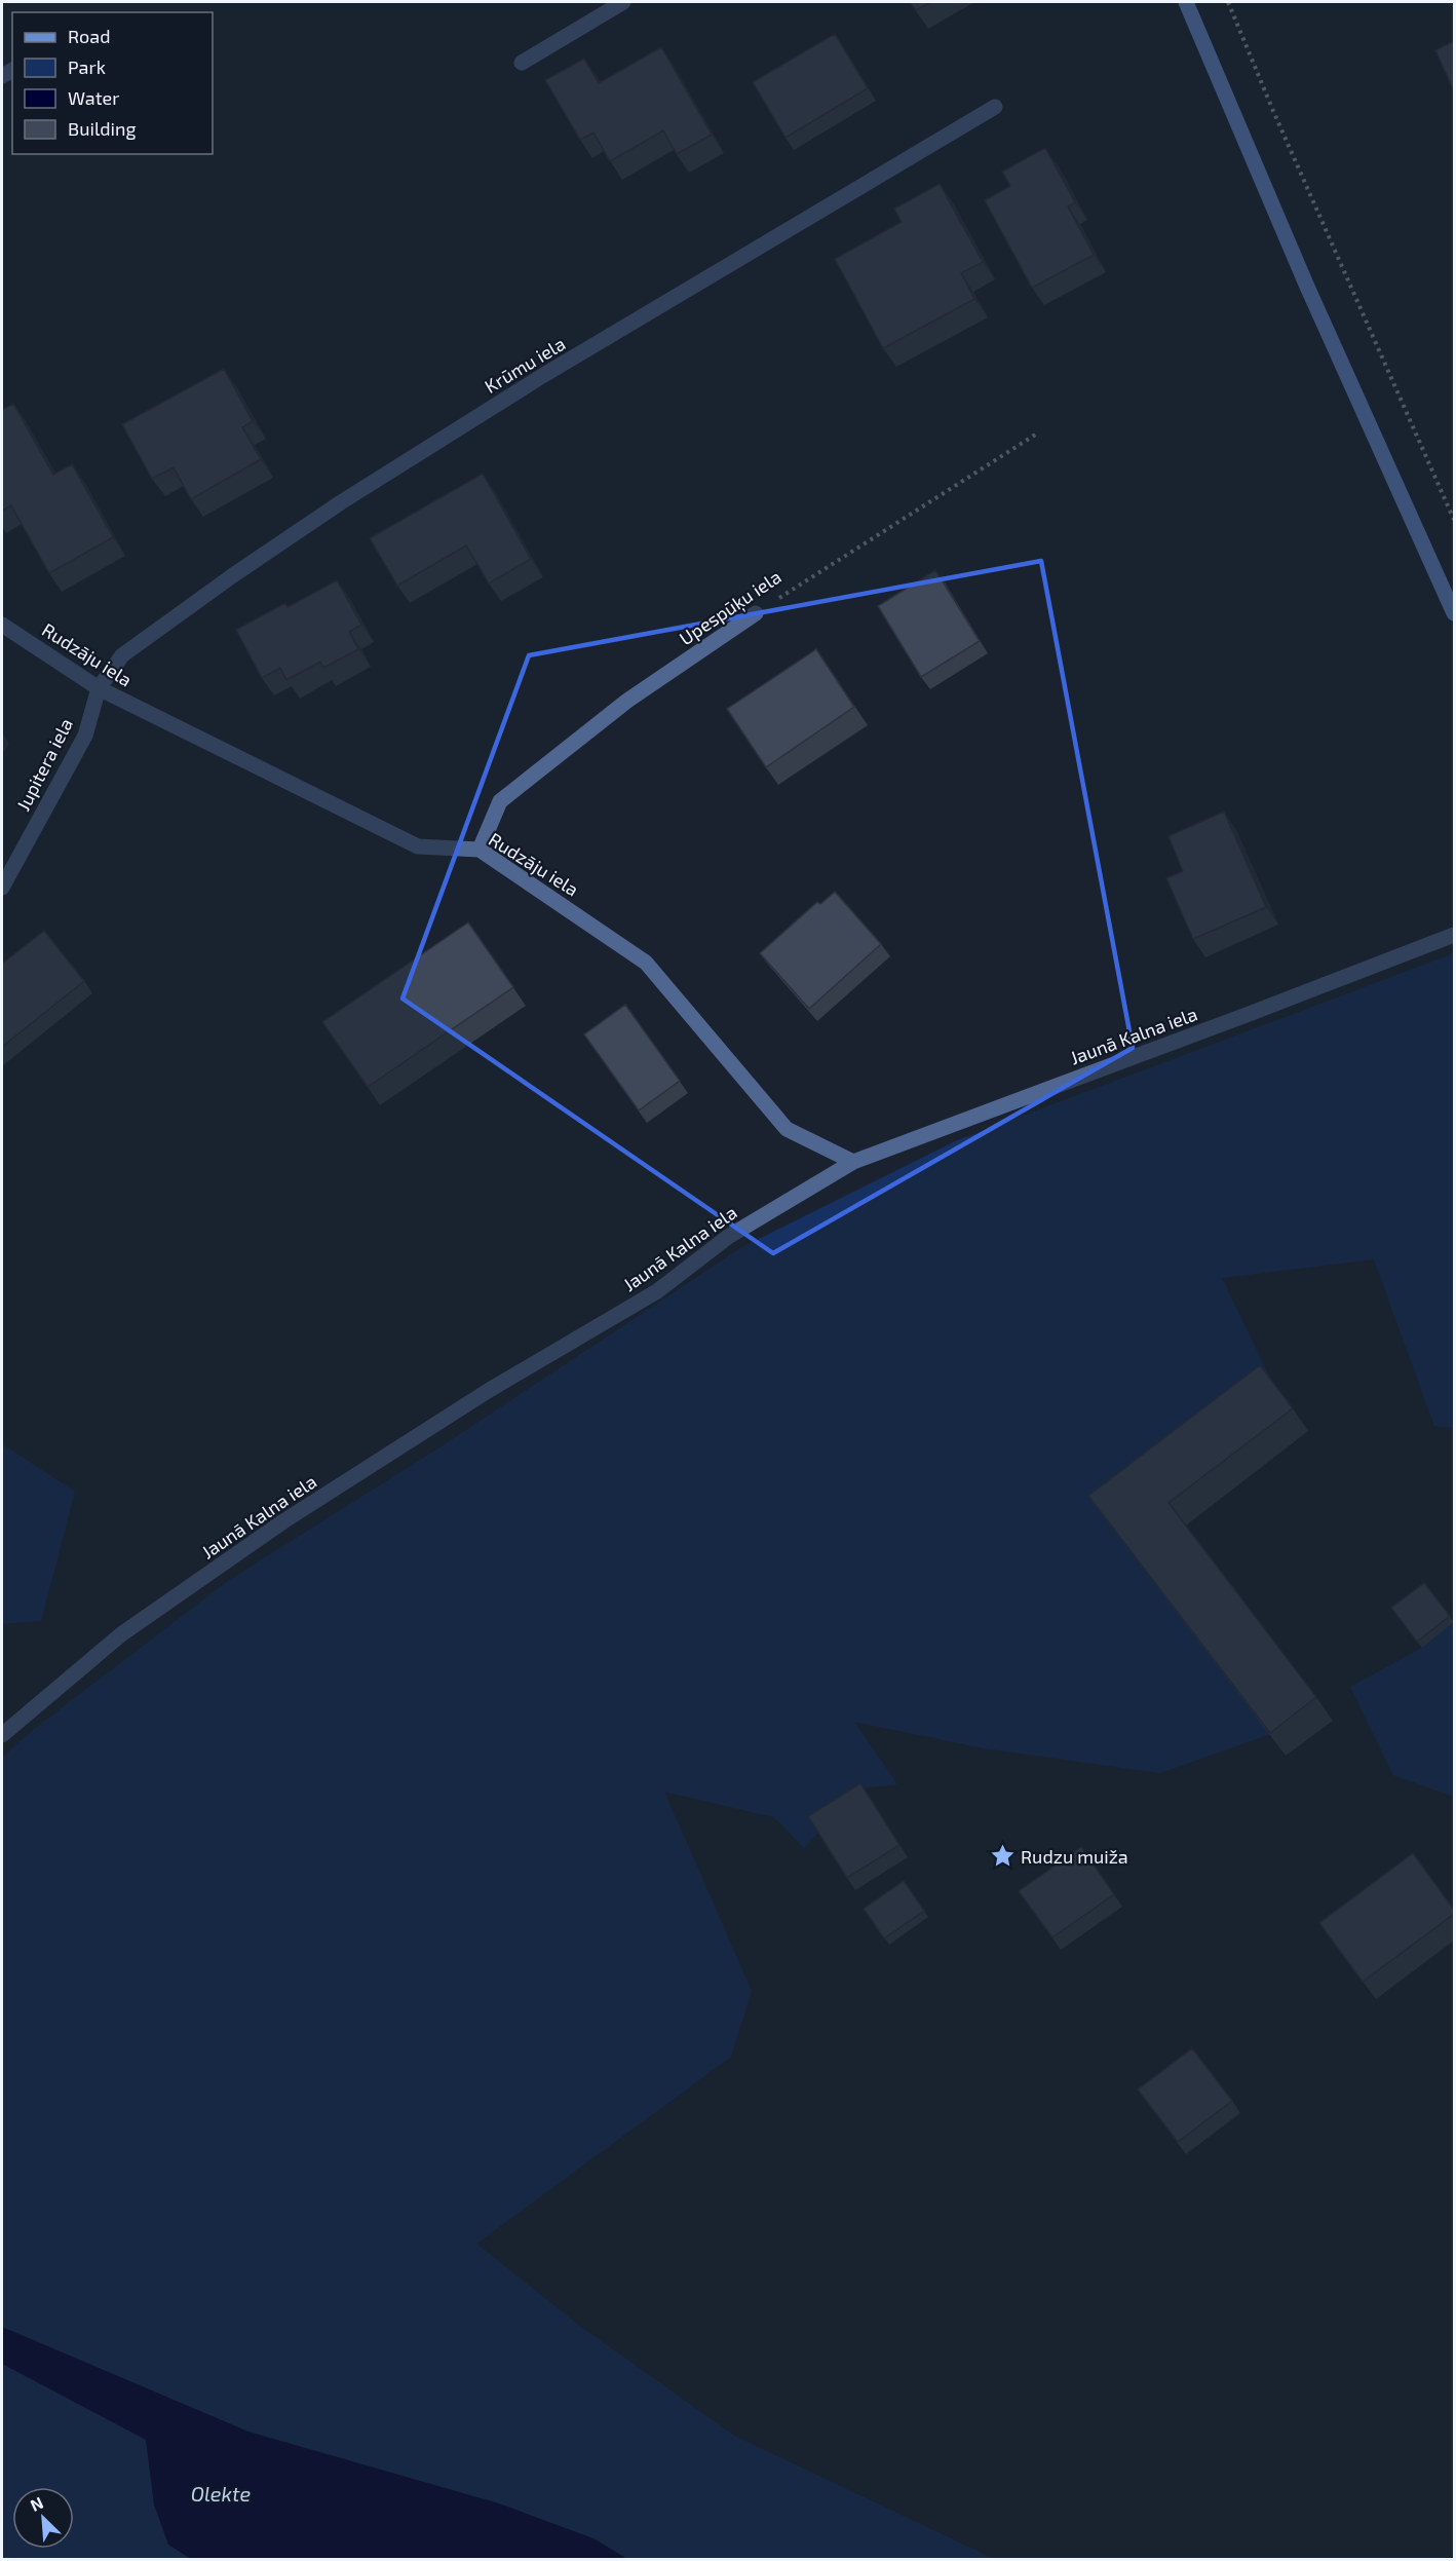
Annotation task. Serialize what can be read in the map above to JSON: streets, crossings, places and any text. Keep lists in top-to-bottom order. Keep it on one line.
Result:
{"streets":{"street":["Krūmu iela","Upespūķu iela","Rudzāju iela","Jupitera iela","Jaunā Kalna iela"]},"crossings":[["Krūmu iela","Rudzāju iela"],["Krūmu iela","Jupitera iela"],["Upespūķu iela","Rudzāju iela"],["Rudzāju iela","Jupitera iela"],["Rudzāju iela","Jaunā Kalna iela"]],"water":["Olekte"],"places":{"place":["Rudzu muiža"]},"legend":["Road","Park","Water","Building"],"north":"top left"}
